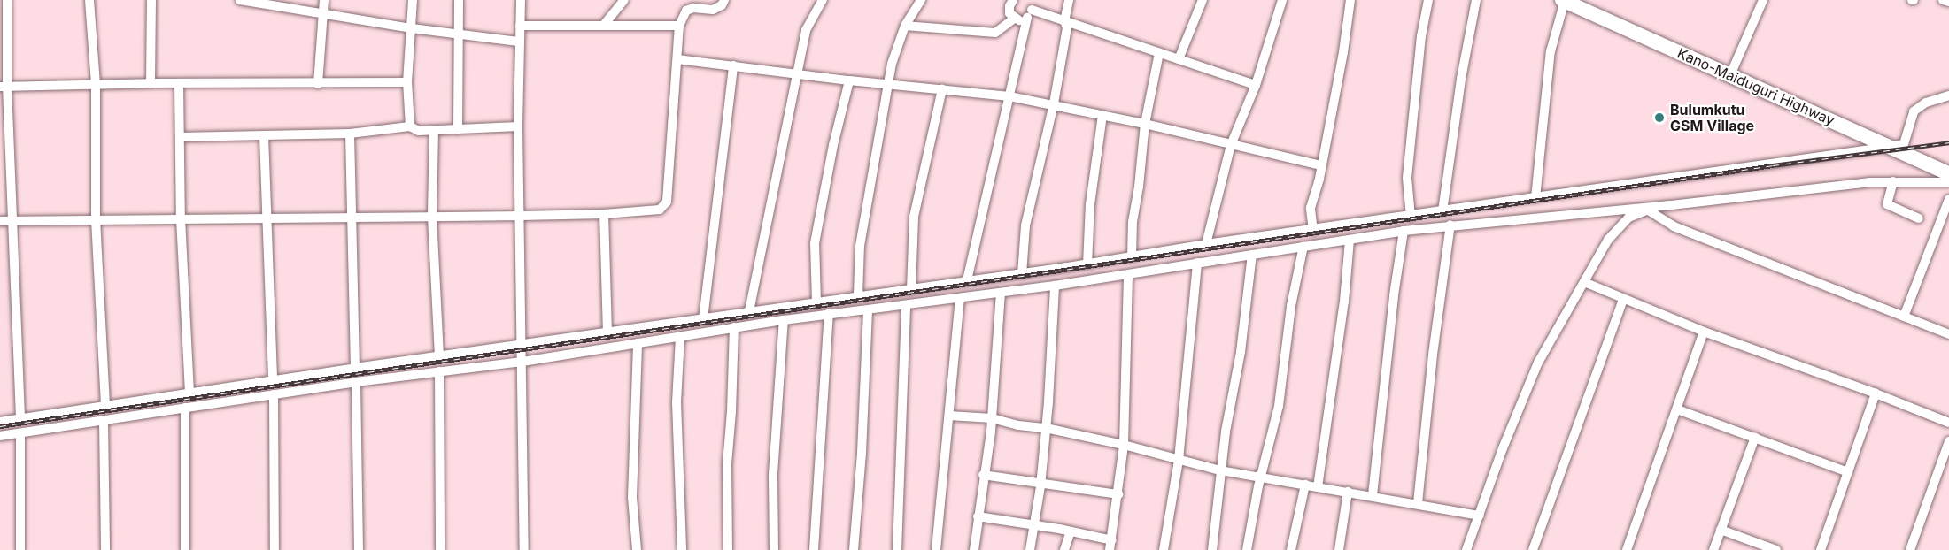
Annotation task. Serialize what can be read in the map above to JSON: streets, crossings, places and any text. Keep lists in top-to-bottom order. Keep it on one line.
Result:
{"streets":{"highway":["Kano-Maiduguri Highway"]},"places":["Bulumkutu GSM Village"]}
